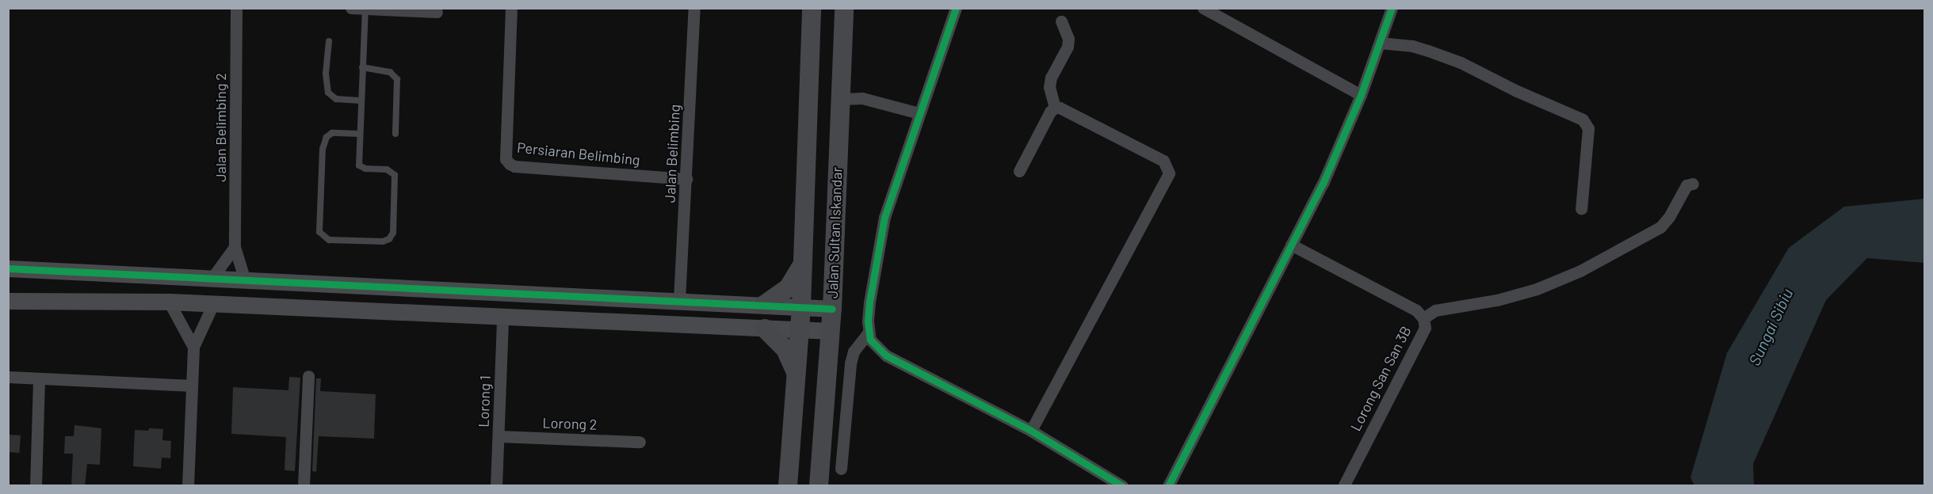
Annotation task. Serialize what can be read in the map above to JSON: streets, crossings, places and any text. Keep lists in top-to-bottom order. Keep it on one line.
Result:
{"streets":{"main road":["Jalan Sultan Iskandar"],"street":["Jalan Belimbing 2","Persiaran Belimbing","Jalan Belimbing","Lorong San San 3B","Lorong 1","Lorong 2"]},"crossings":[["Persiaran Belimbing","Jalan Belimbing"],["Lorong 1","Lorong 2"]],"water":["Sungai Sibiu"]}
